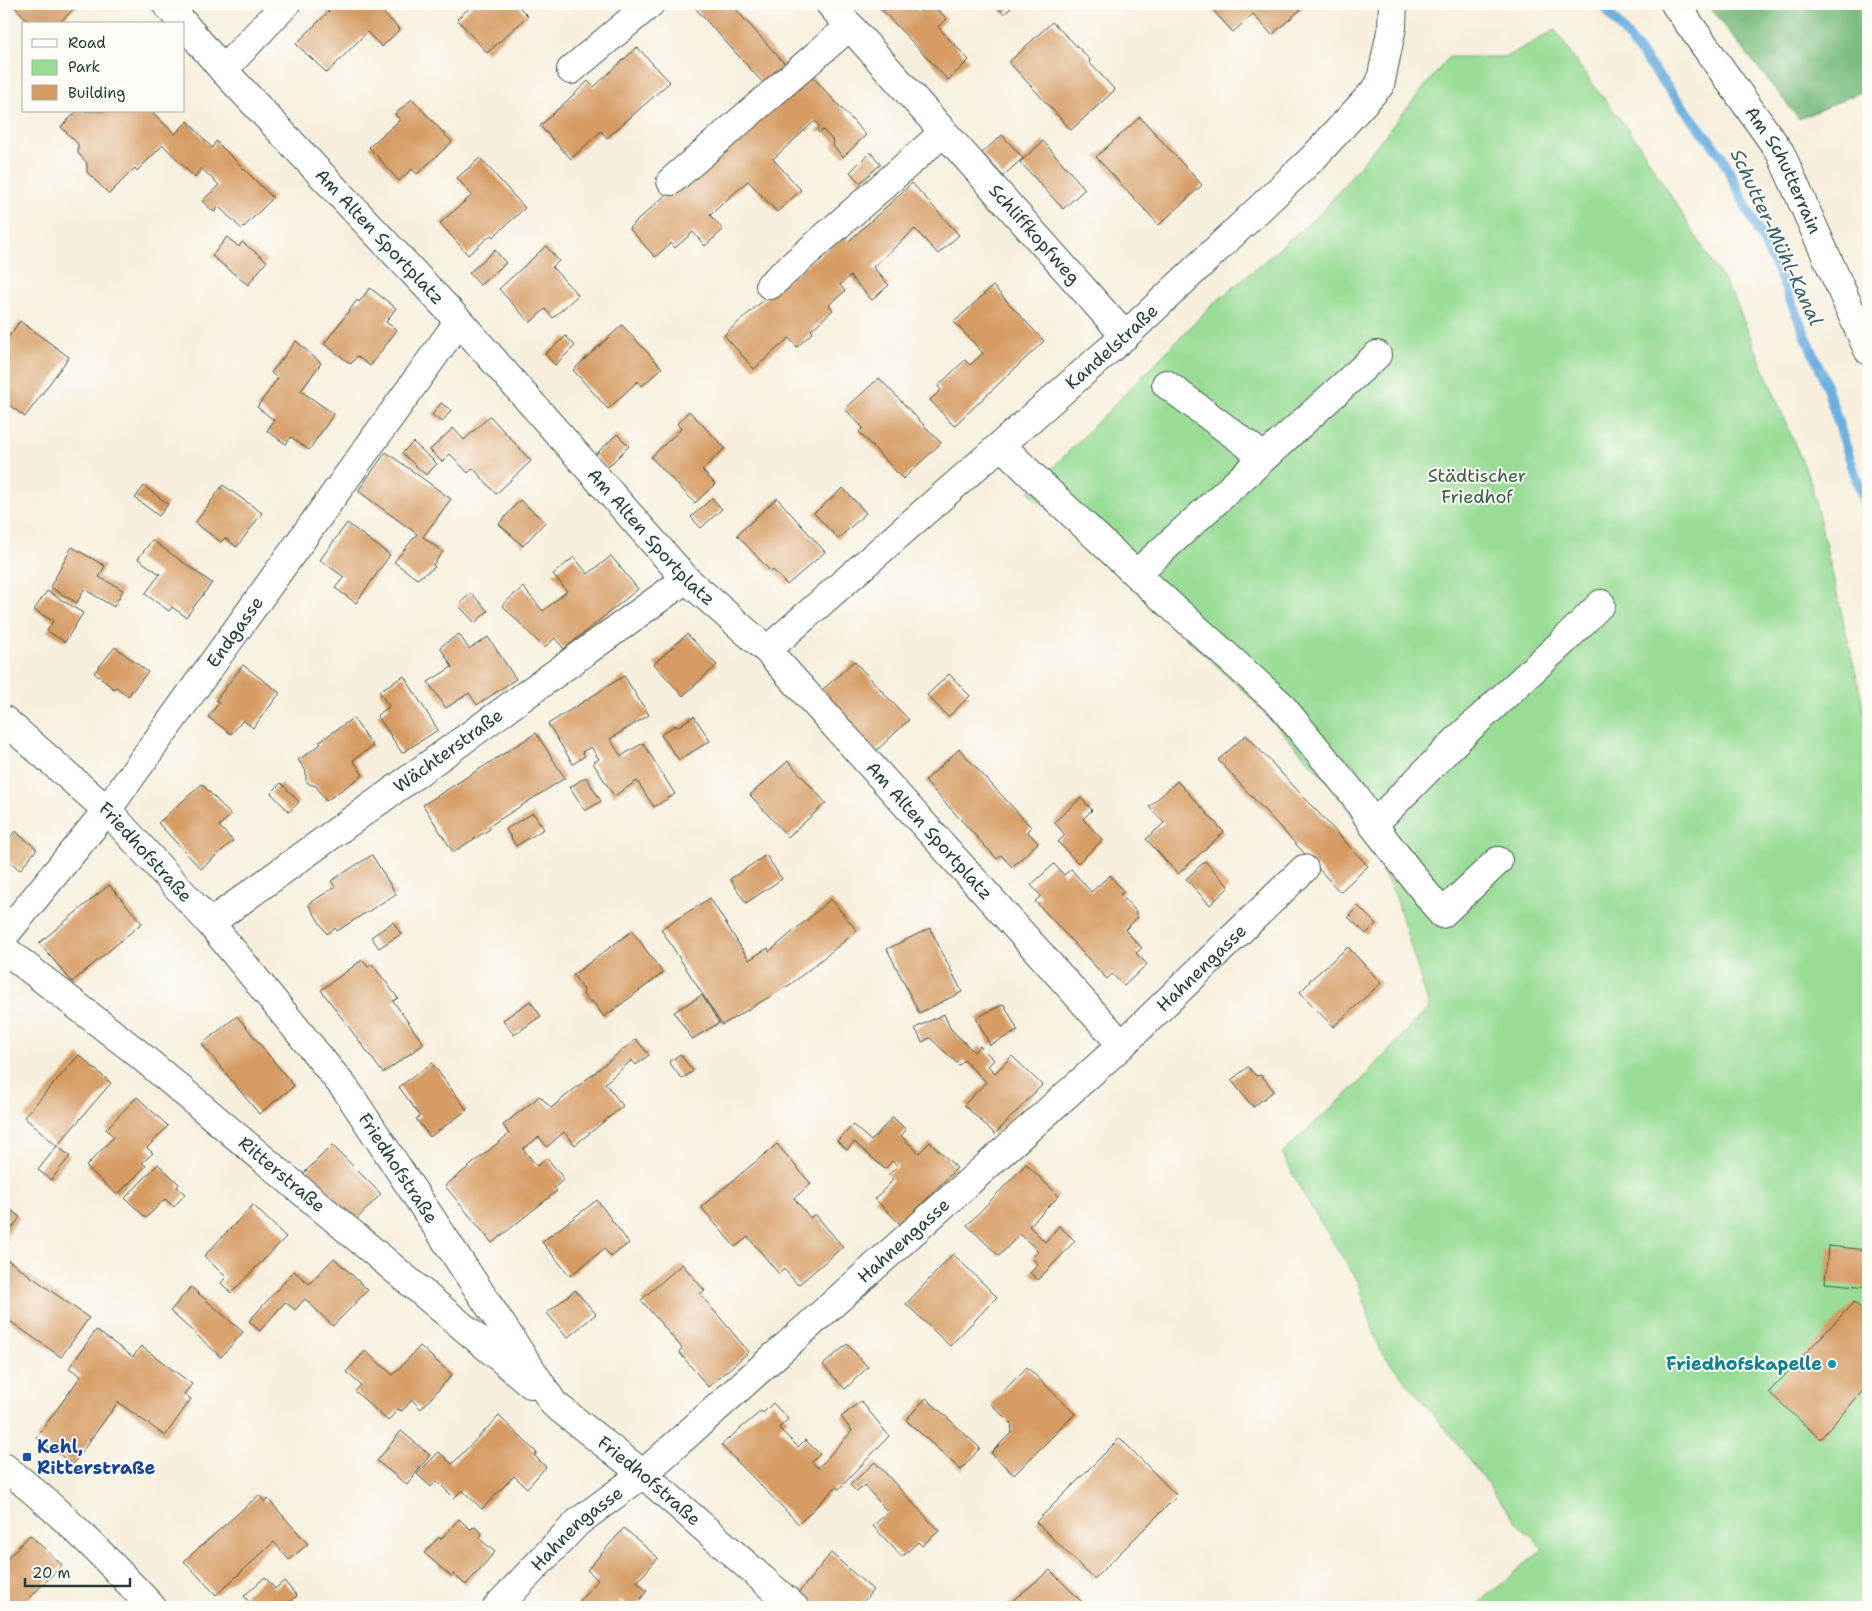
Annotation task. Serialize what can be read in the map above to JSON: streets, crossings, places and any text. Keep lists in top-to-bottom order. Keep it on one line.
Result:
{"streets":{"street":["Am Schutterrain","Schliffkopfweg","Am Alten Sportplatz","Kandelstraße","Endgasse","Wächterstraße","Friedhofstraße","Hahnengasse","Ritterstraße"]},"crossings":[["Schliffkopfweg","Kandelstraße"],["Am Alten Sportplatz","Kandelstraße"],["Am Alten Sportplatz","Endgasse"],["Am Alten Sportplatz","Wächterstraße"],["Am Alten Sportplatz","Hahnengasse"],["Endgasse","Friedhofstraße"],["Wächterstraße","Friedhofstraße"],["Friedhofstraße","Hahnengasse"],["Friedhofstraße","Ritterstraße"]],"water":["Schutter-Mühl-Kanal"],"parks":["Städtischer Friedhof"],"places":{"other":["Friedhofskapelle"],"transit":["Kehl, Ritterstraße"]},"legend":["Road","Park","Building"],"scale_bar":"20 m"}
